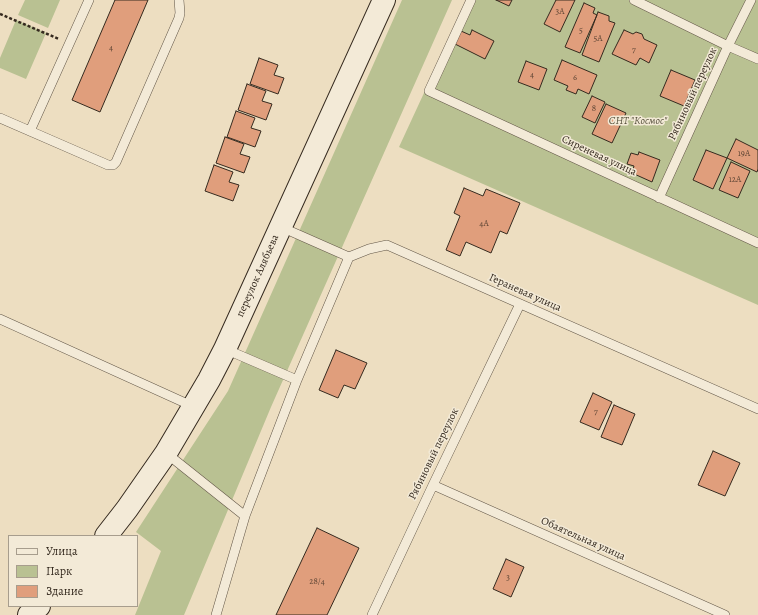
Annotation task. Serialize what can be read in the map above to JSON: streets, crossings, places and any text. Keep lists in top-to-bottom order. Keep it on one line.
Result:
{"streets":{"main road":["переулок Алябьева"],"lane":["Рябиновый переулок","Сиреневая улица","Гераневая улица","Обаятельная улица"]},"crossings":[["Рябиновый переулок","Сиреневая улица"],["Рябиновый переулок","Гераневая улица"],["Рябиновый переулок","Обаятельная улица"]],"parks":["СНТ \"Космос\""],"house_numbers":["3А","5","5А","4","7","4","6","8","19А","12А","4А","7","3","28/4"],"legend":["Улица","Парк","Здание"]}
